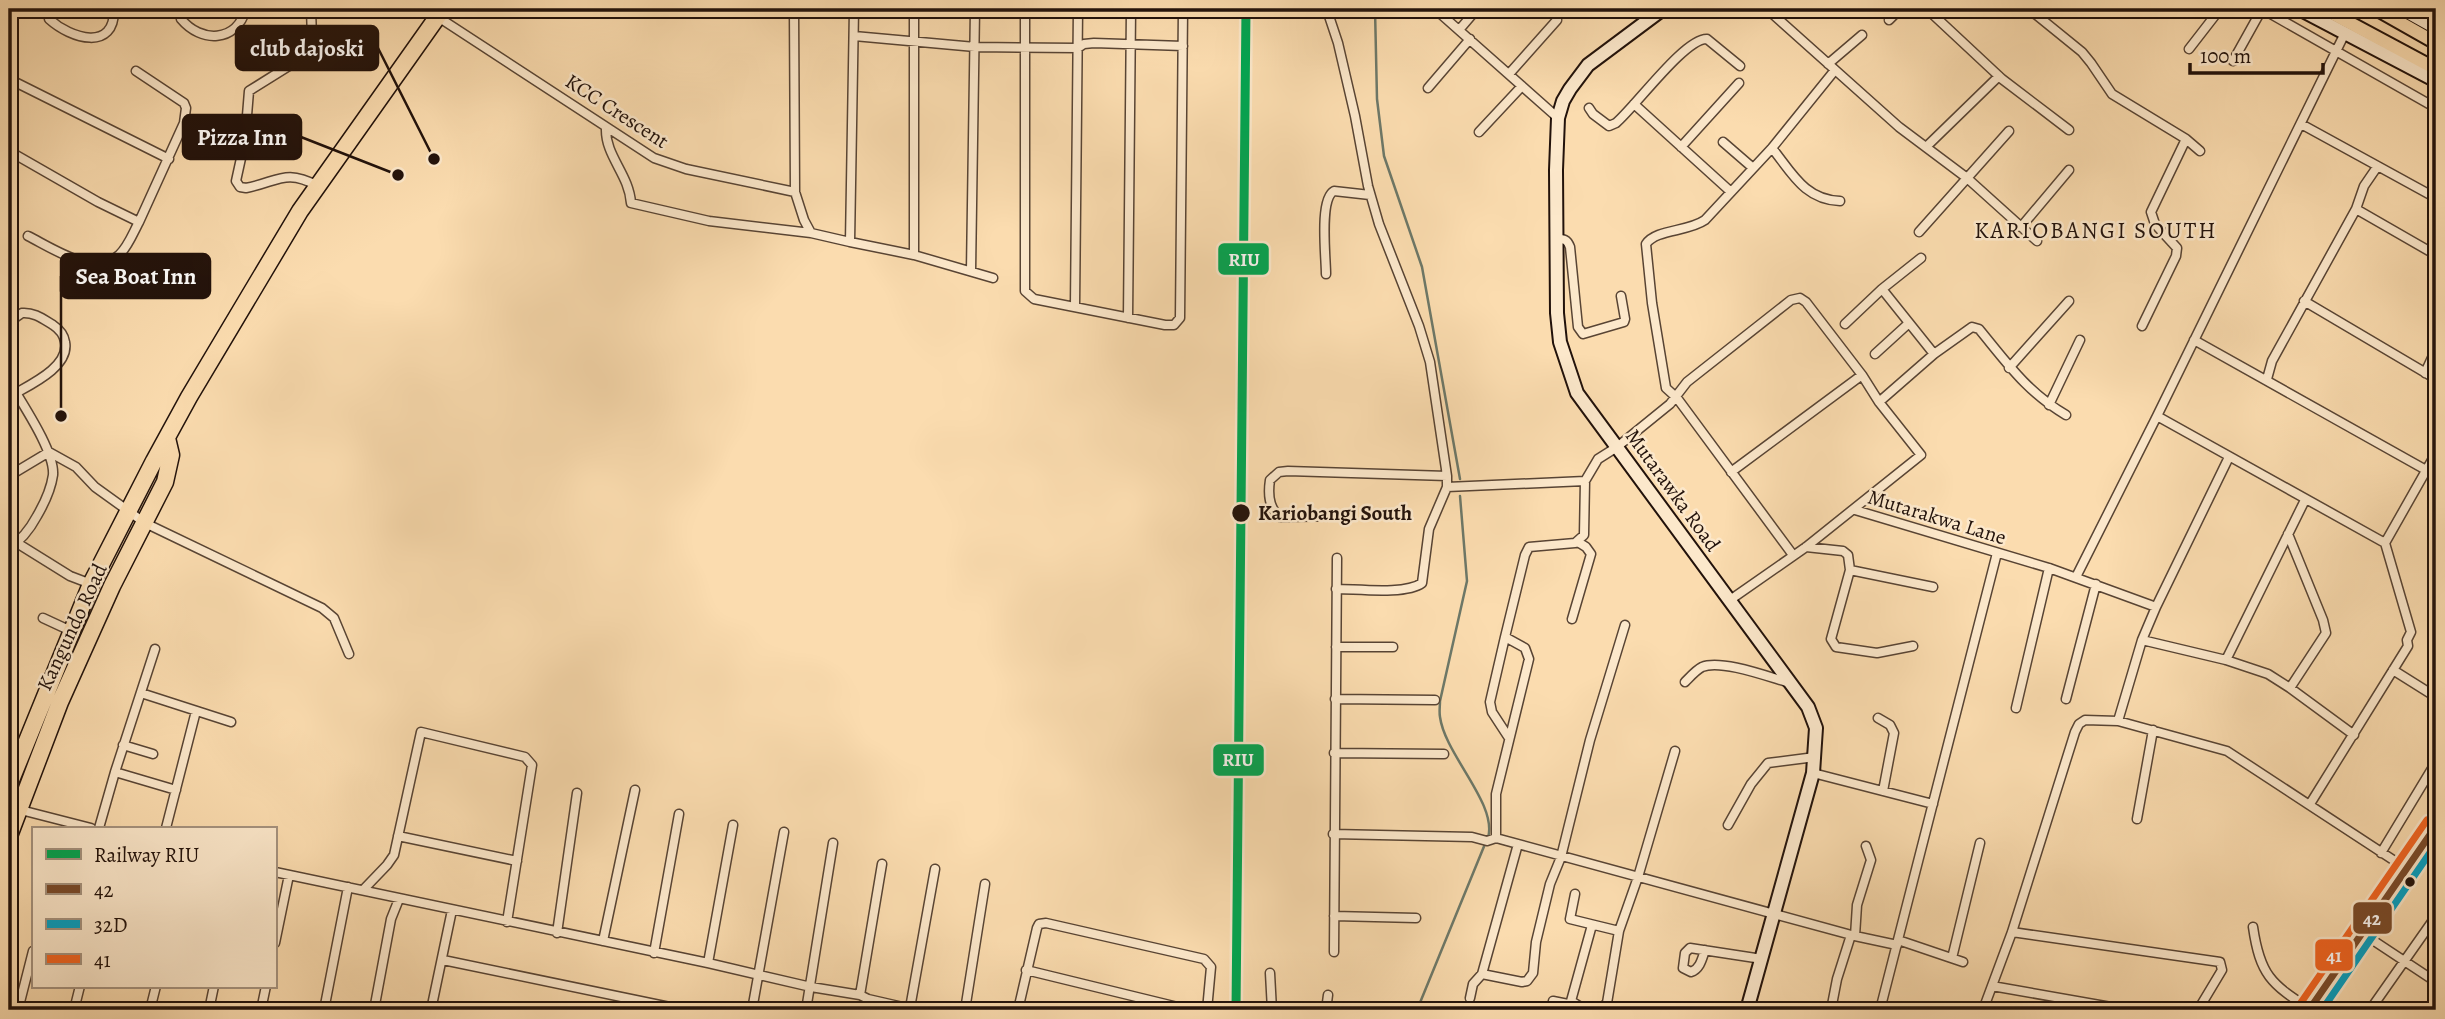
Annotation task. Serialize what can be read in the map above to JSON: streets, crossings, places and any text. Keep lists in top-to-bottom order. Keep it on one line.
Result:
{"streets":{"highway":["Kangundo Road"],"street":["KCC Crescent","Mutarawka Road","Mutarakwa Lane"]},"crossings":[["KCC Crescent","Kangundo Road"],["Mutarawka Road","Mutarakwa Lane"]],"districts":["KARIOBANGI SOUTH"],"places":["club dajoski","Pizza Inn","Sea Boat Inn","Kariobangi South"],"lines":["rail line RIU","transit line 41","transit line 42","transit line 32D"],"legend":["Railway RIU","42","32D","41"],"scale_bar":"100 m"}
